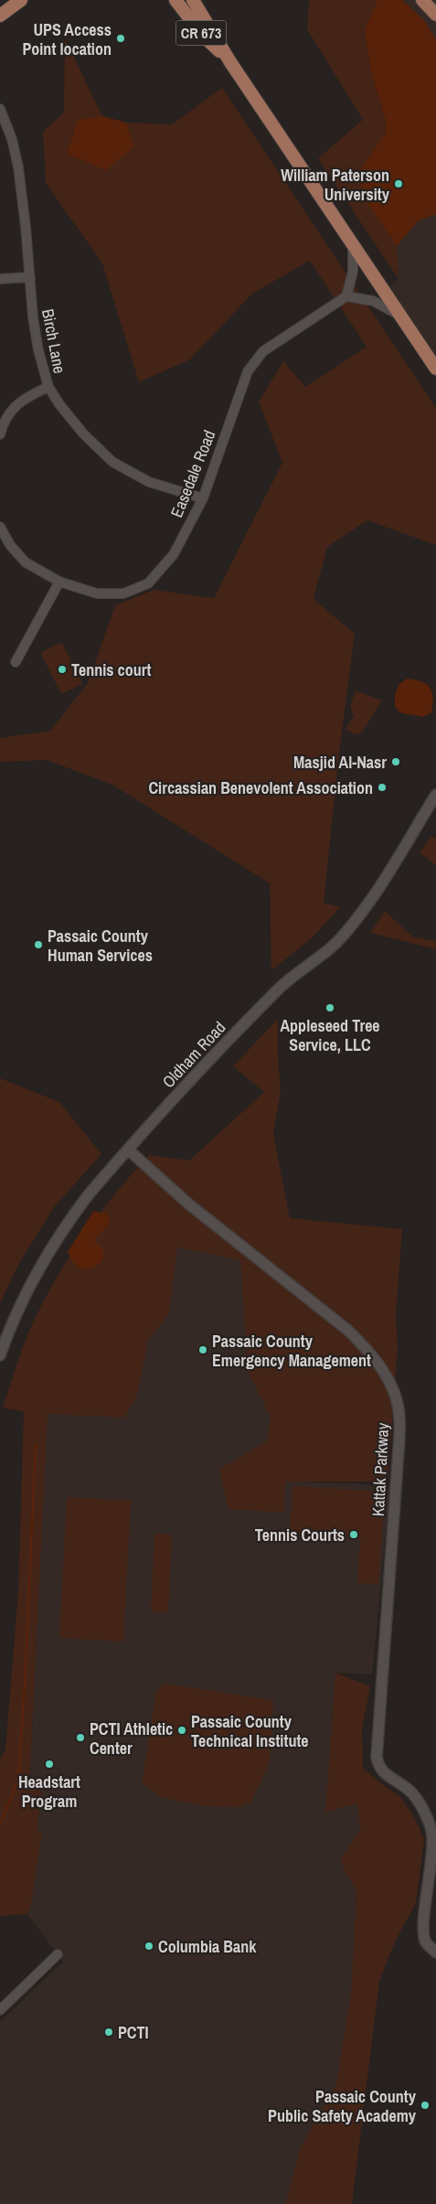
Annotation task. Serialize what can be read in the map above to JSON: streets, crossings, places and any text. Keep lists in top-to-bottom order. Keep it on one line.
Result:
{"streets":{"main road":["CR 673"],"street":["Birch Lane","Easedale Road","Oldham Road","Kattak Parkway"]},"crossings":[["Birch Lane","Easedale Road"],["Oldham Road","Kattak Parkway"]],"places":["UPS Access Point location","William Paterson University","Tennis court","Masjid Al-Nasr","Circassian Benevolent Association","Passaic County Human Services","Appleseed Tree Service, LLC","Passaic County Emergency Management","Tennis Courts","Passaic County Technical Institute","PCTI Athletic Center","Headstart Program","Columbia Bank","PCTI","Passaic County Public Safety Academy"]}
